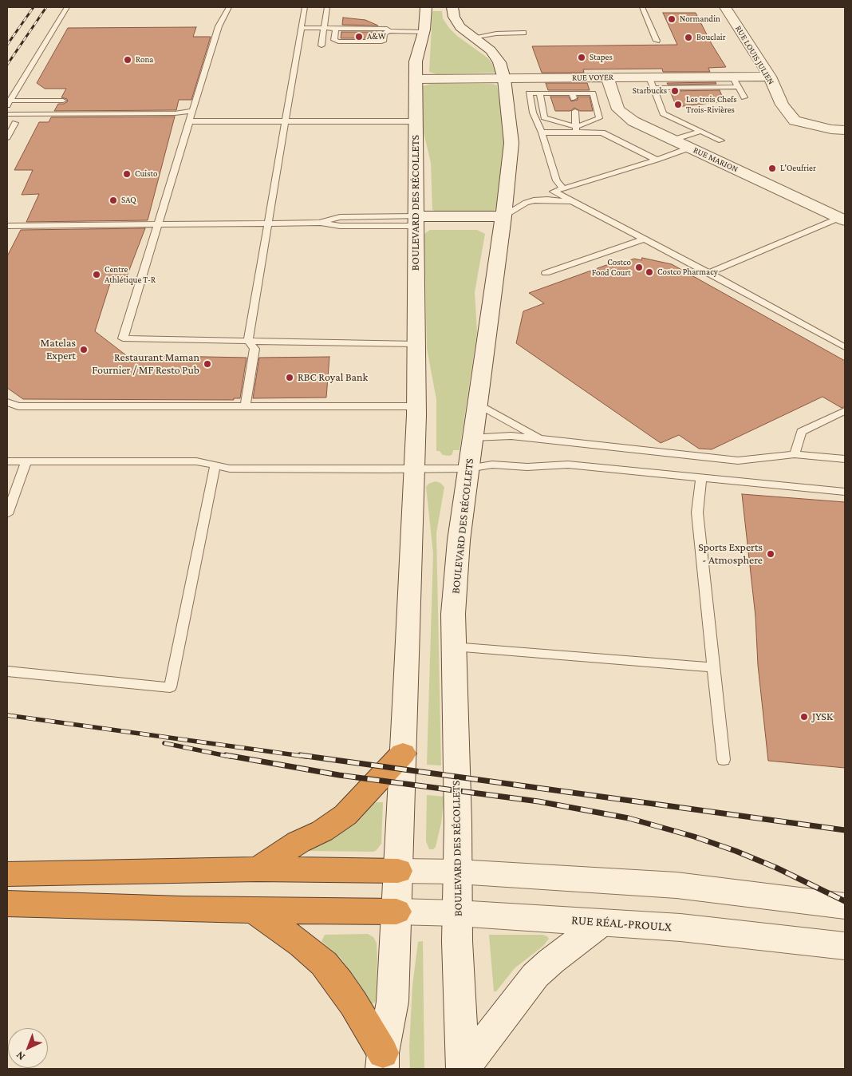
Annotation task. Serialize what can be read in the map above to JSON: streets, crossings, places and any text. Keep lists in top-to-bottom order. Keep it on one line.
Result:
{"streets":{"main road":["RUE LOUIS JULIEN","RUE VOYER","RUE MARION","BOULEVARD DES RÉCOLLETS","RUE RÉAL-PROULX"]},"crossings":[["RUE LOUIS JULIEN","RUE VOYER"],["RUE VOYER","RUE MARION"],["RUE VOYER","BOULEVARD DES RÉCOLLETS"],["BOULEVARD DES RÉCOLLETS","RUE RÉAL-PROULX"]],"places":["Normandin","A&W","Bouclair","Stapes","Rona","Starbucks","Les trois Chefs Trois-Rivières","L'Oeufrier","Cuisto","SAQ","Costco Food Court","Costco Pharmacy","Centre Athlétique T-R","Matelas Expert","Restaurant Maman Fournier / MF Resto Pub","RBC Royal Bank","Sports Experts - Atmosphere","JYSK"],"north":"bottom left"}
